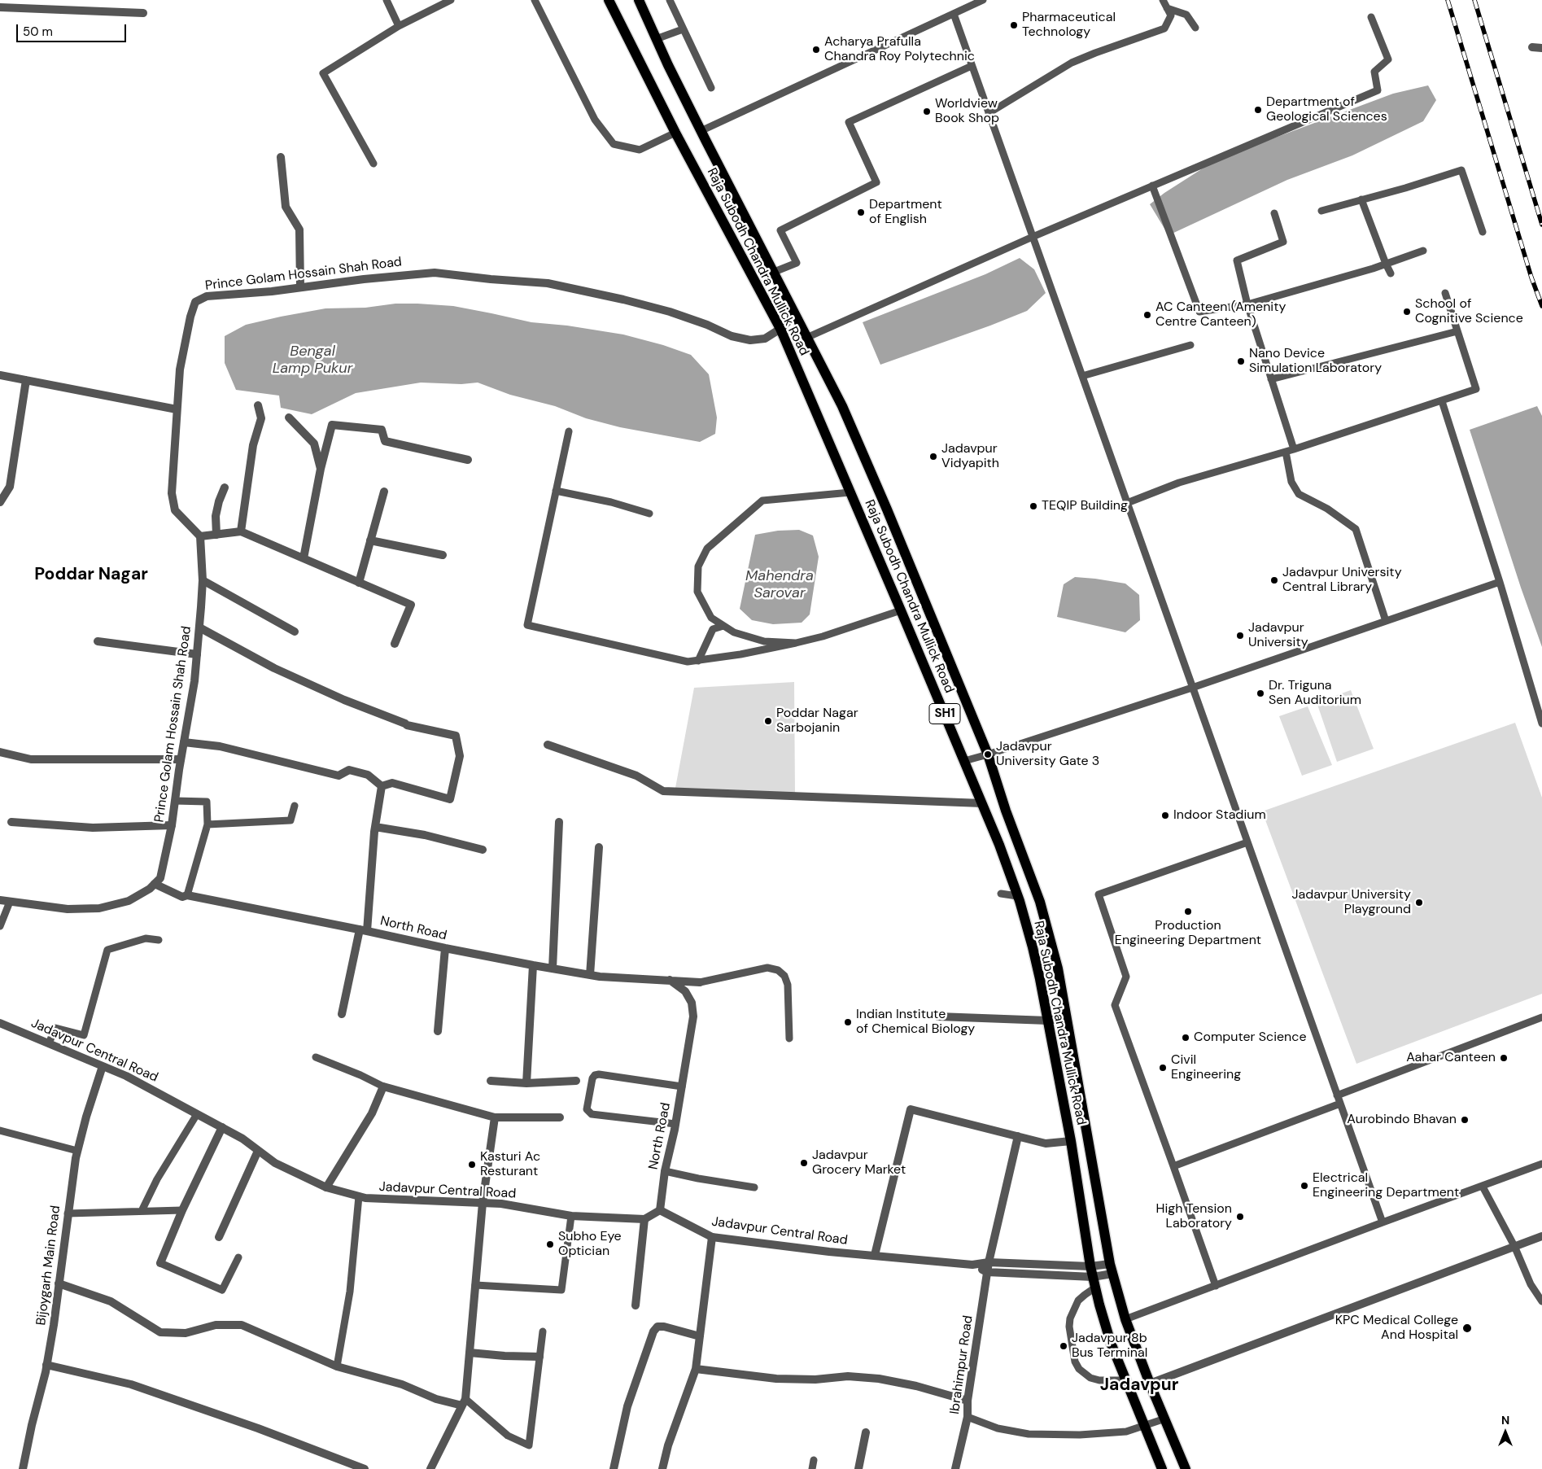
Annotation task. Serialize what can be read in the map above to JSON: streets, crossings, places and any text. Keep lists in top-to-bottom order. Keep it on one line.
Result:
{"streets":{"main road":["Raja Subodh Chandra Mullick Road","SH1"],"street":["Prince Golam Hossain Shah Road","North Road","Jadavpur Central Road","Bijoygarh Main Road","Ibrahimpur Road"]},"crossings":[["Raja Subodh Chandra Mullick Road","Prince Golam Hossain Shah Road"],["Raja Subodh Chandra Mullick Road","Jadavpur Central Road"],["Prince Golam Hossain Shah Road","North Road"],["North Road","Jadavpur Central Road"],["Jadavpur Central Road","Bijoygarh Main Road"],["Jadavpur Central Road","Ibrahimpur Road"]],"districts":["Poddar Nagar","Jadavpur"],"water":["Bengal Lamp Pukur","Mahendra Sarovar"],"places":["Pharmaceutical Technology","Acharya Prafulla Chandra Roy Polytechnic","Department of Geological Sciences","Worldview Book Shop","Department of English","School of Cognitive Science","AC Canteen (Amenity Centre Canteen)","Nano Device Simulation Laboratory","Jadavpur Vidyapith","TEQIP Building","Jadavpur University Central Library","Jadavpur University","Dr. Triguna Sen Auditorium","Poddar Nagar Sarbojanin","Jadavpur University Gate 3","Indoor Stadium","Jadavpur University Playground","Production Engineering Department","Indian Institute of Chemical Biology","Computer Science","Aahar Canteen","Civil Engineering","Aurobindo Bhavan","Jadavpur Grocery Market","Kasturi Ac Resturant","Electrical Engineering Department","High Tension Laboratory","Subho Eye Optician","KPC Medical College And Hospital","Jadavpur 8b Bus Terminal"],"scale_bar":"50 m","north":"top"}
